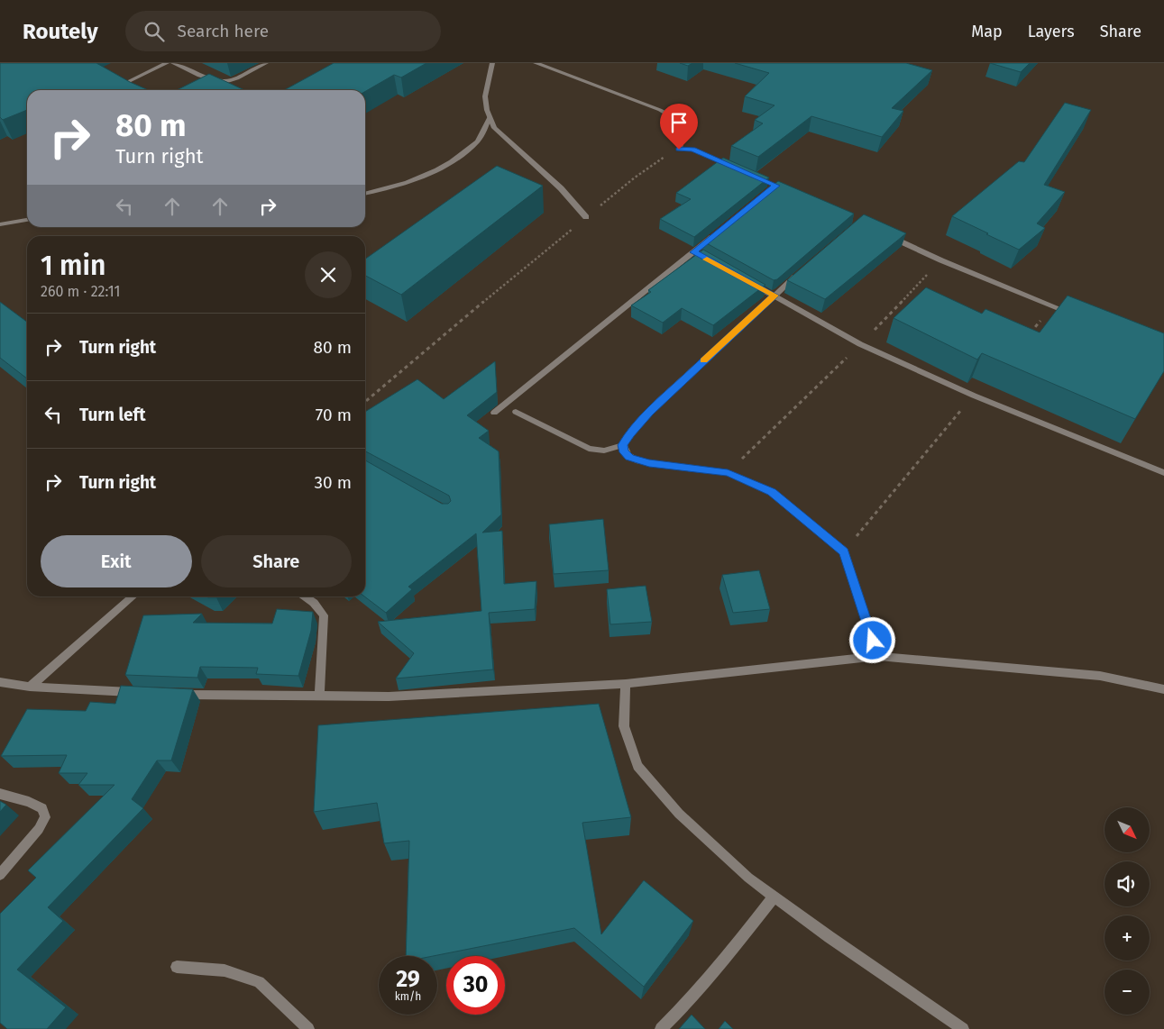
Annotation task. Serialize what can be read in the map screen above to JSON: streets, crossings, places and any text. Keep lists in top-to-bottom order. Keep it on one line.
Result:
{"north":"bottom right","page":{"header":"Routely","search":"Search here","nav":["Map","Layers","Share"],"turn":["80 m","Turn right"],"heading":["1 min","260 m · 22:11"],"list":[{"name":"Turn right","value":"80 m"},{"name":"Turn left","value":"70 m"},{"name":"Turn right","value":"30 m"}],"buttons":["Exit","Share"],"map_buttons":["+","−"],"speed":"29 km/h","limit":"30"}}
